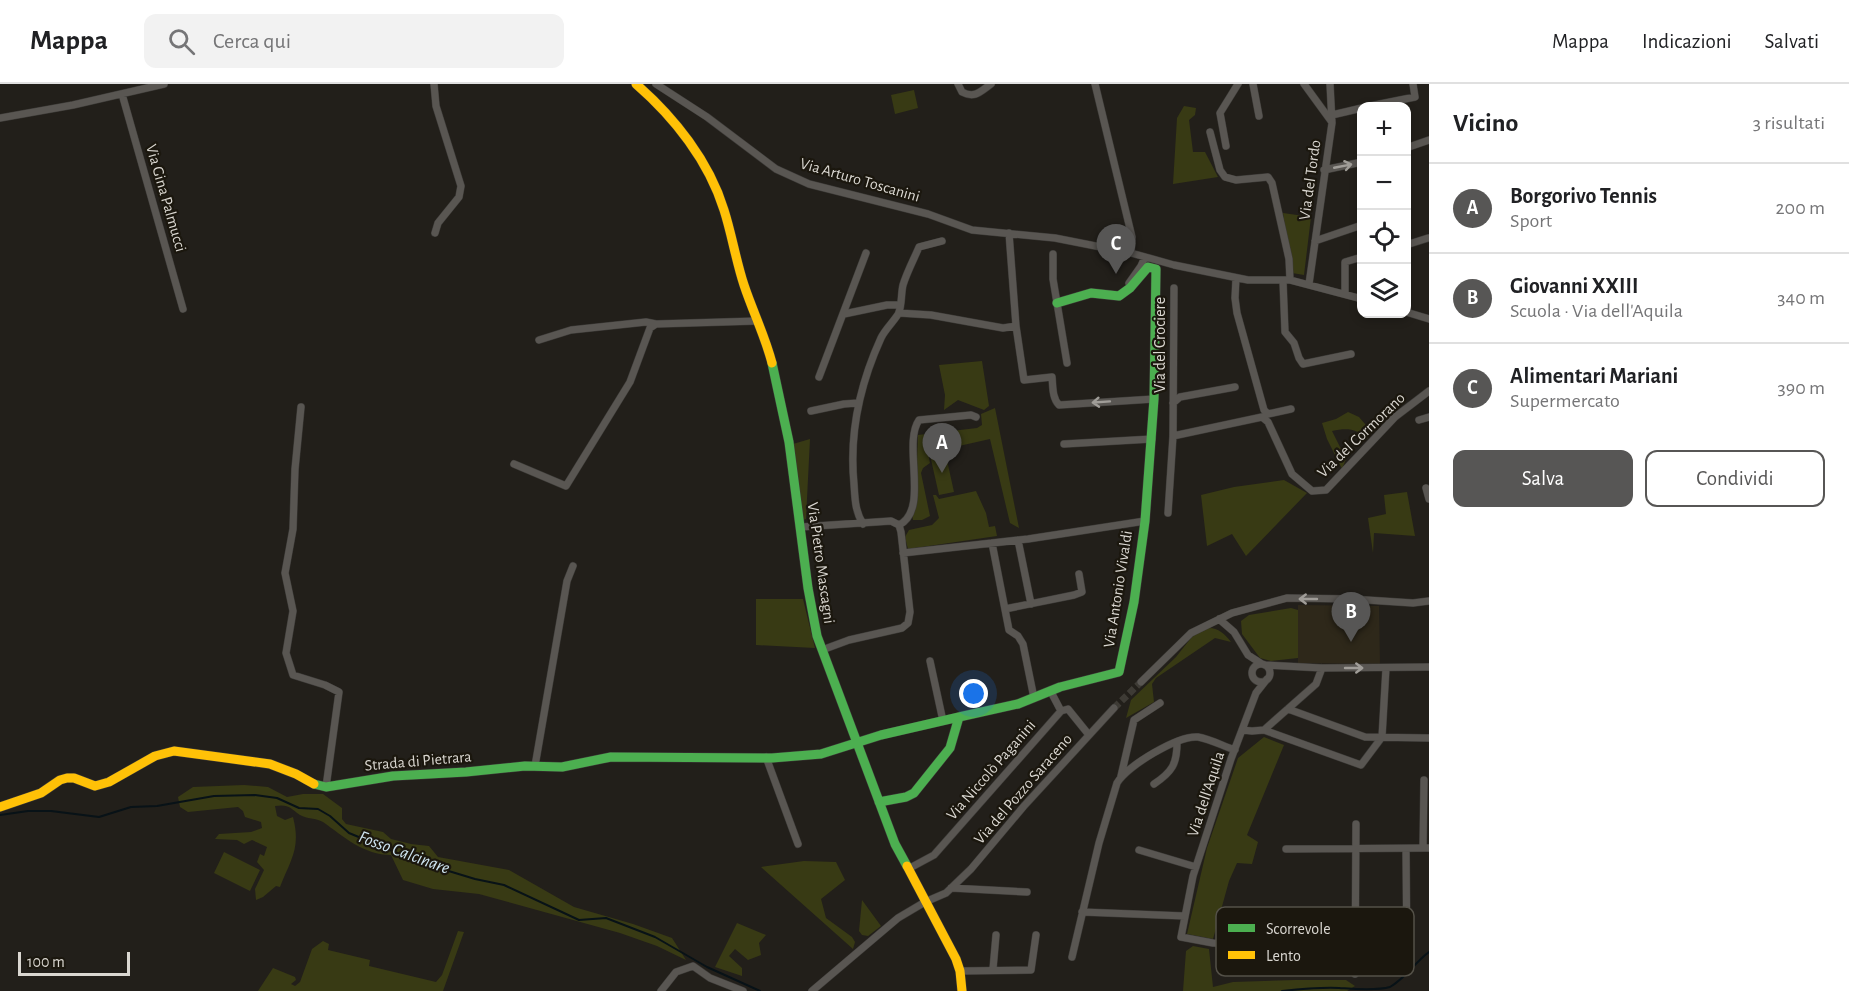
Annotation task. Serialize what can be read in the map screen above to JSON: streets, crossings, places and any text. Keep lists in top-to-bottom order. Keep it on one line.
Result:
{"streets":{"street":["Via Arturo Toscanini","Via del Tordo","Via Gina Palmucci","Via del Crociere","Via del Cormorano","Via Pietro Mascagni","Via Antonio Vivaldi","Strada di Pietrara","Via Niccolò Paganini","Via del Pozzo Saraceno","Via dell'Aquila"]},"crossings":[["Via Arturo Toscanini","Via del Tordo"],["Via del Crociere","Via del Cormorano"],["Via Pietro Mascagni","Via Antonio Vivaldi"],["Via Pietro Mascagni","Strada di Pietrara"],["Via Pietro Mascagni","Via Niccolò Paganini"],["Via Pietro Mascagni","Via del Pozzo Saraceno"],["Via Antonio Vivaldi","Strada di Pietrara"]],"water":["Fosso Calcinare"],"legend":["Scorrevole","Lento"],"scale_bar":"100 m","page":{"header":"Mappa","search":"Cerca qui","nav":["Mappa","Indicazioni","Salvati"],"heading":["Vicino","3 risultati"],"map_buttons":["+","−"],"list":[{"mark":"A","name":"Borgorivo Tennis","note":"Sport","value":"200 m"},{"mark":"B","name":"Giovanni XXIII","note":"Scuola · Via dell'Aquila","value":"340 m"},{"mark":"C","name":"Alimentari Mariani","note":"Supermercato","value":"390 m"}],"pins":["C","A","B"],"buttons":["Salva","Condividi"],"scale":"100 m"}}
